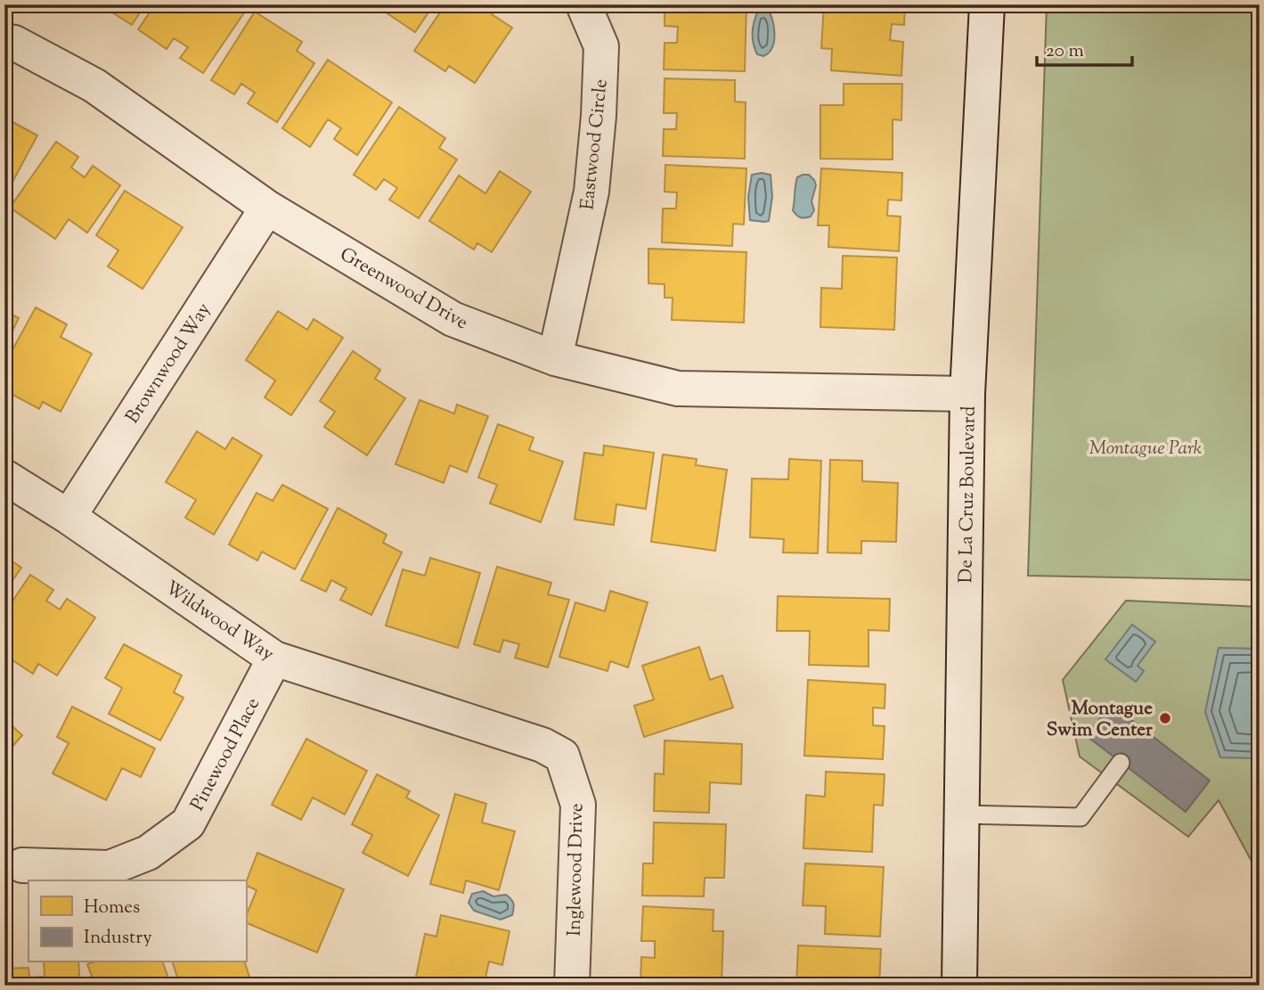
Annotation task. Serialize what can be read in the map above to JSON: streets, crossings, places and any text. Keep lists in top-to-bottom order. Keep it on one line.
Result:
{"streets":{"street":["Eastwood Circle","Greenwood Drive","Brownwood Way","De La Cruz Boulevard","Wildwood Way","Pinewood Place","Inglewood Drive"]},"crossings":[["Eastwood Circle","Greenwood Drive"],["Greenwood Drive","Brownwood Way"],["Greenwood Drive","De La Cruz Boulevard"],["Brownwood Way","Wildwood Way"],["Wildwood Way","Pinewood Place"],["Wildwood Way","Inglewood Drive"]],"parks":["Montague Park"],"places":["Montague Swim Center"],"legend":["Homes","Industry"],"scale_bar":"20 m"}
